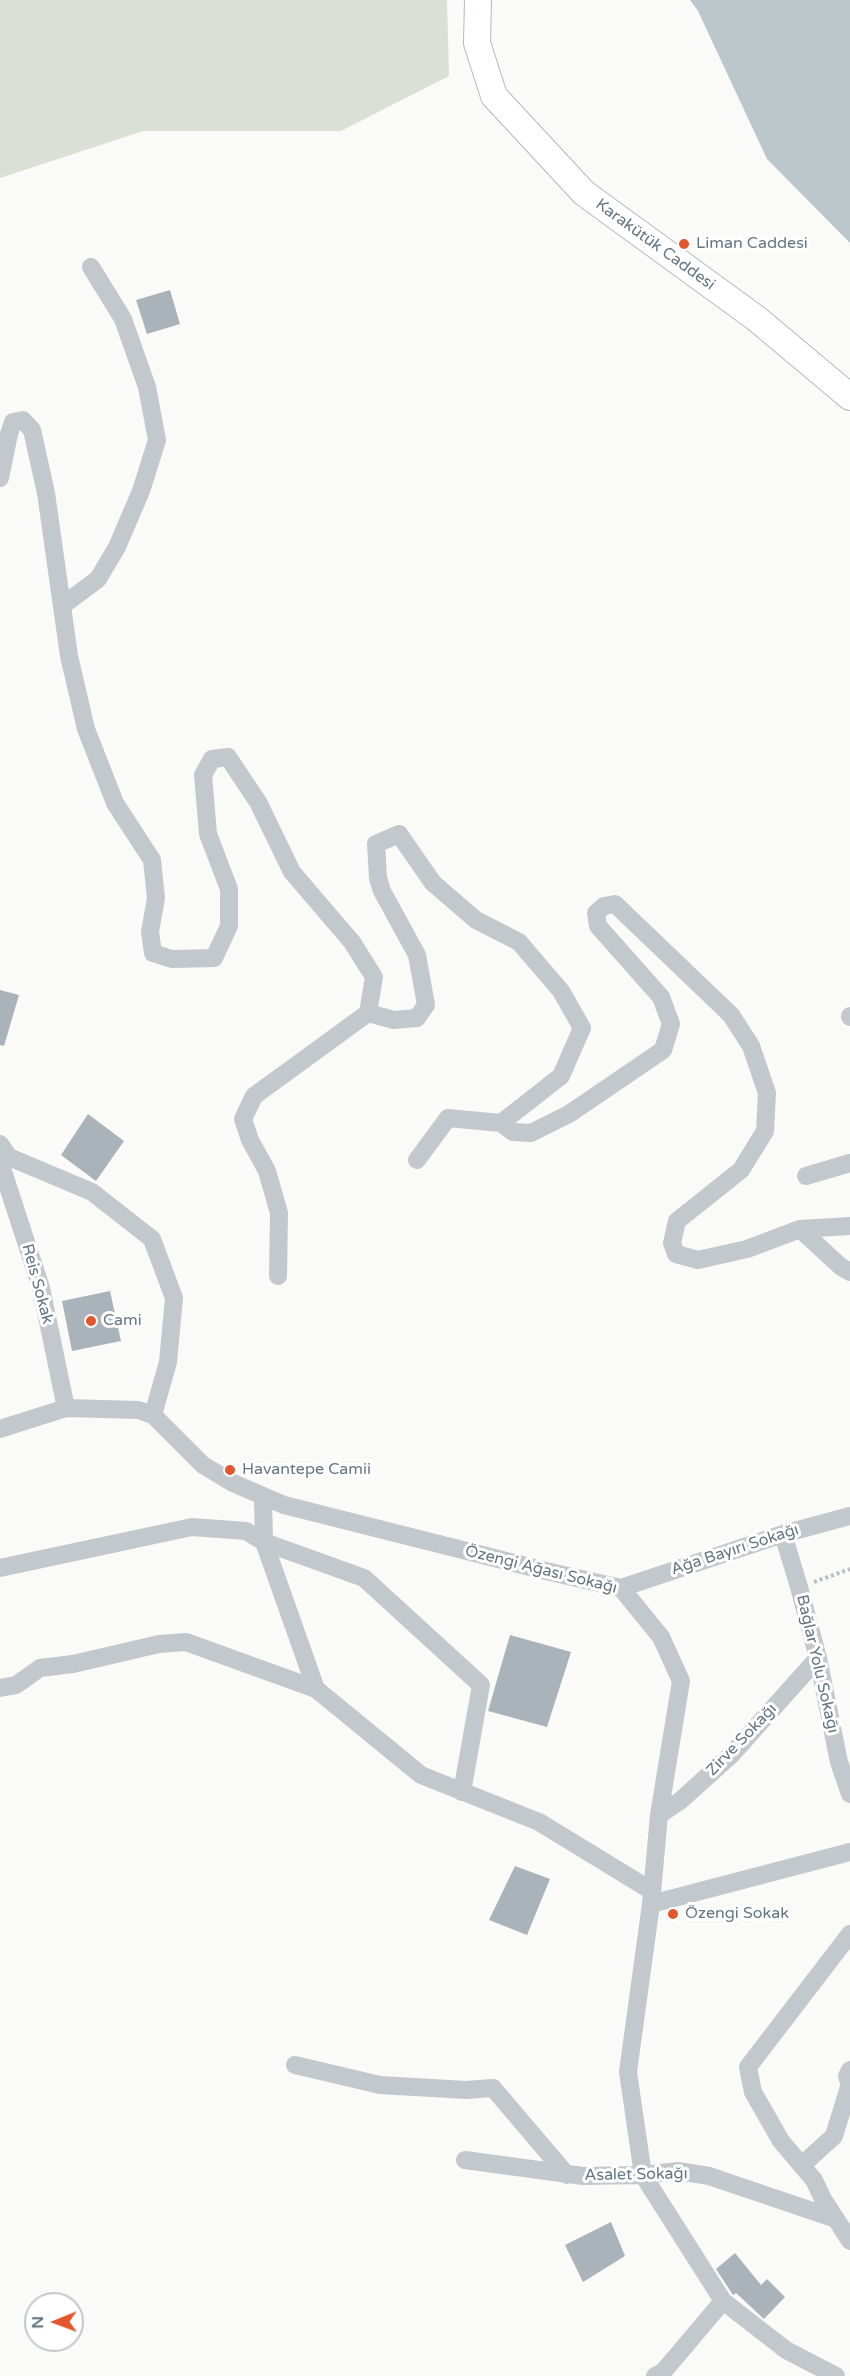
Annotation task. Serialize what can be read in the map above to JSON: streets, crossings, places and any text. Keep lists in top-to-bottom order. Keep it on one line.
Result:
{"streets":{"main road":["Karakütük Caddesi"],"street":["Reis Sokak","Ağa Bayırı Sokağı","Özengi Ağası Sokağı","Bağlar Yolu Sokağı","Zirve Sokağı","Asalet Sokağı"]},"crossings":[["Ağa Bayırı Sokağı","Özengi Ağası Sokağı"],["Ağa Bayırı Sokağı","Bağlar Yolu Sokağı"],["Özengi Ağası Sokağı","Zirve Sokağı"],["Özengi Ağası Sokağı","Asalet Sokağı"],["Bağlar Yolu Sokağı","Zirve Sokağı"]],"places":["Liman Caddesi","Cami","Havantepe Camii","Özengi Sokak"],"north":"left"}
